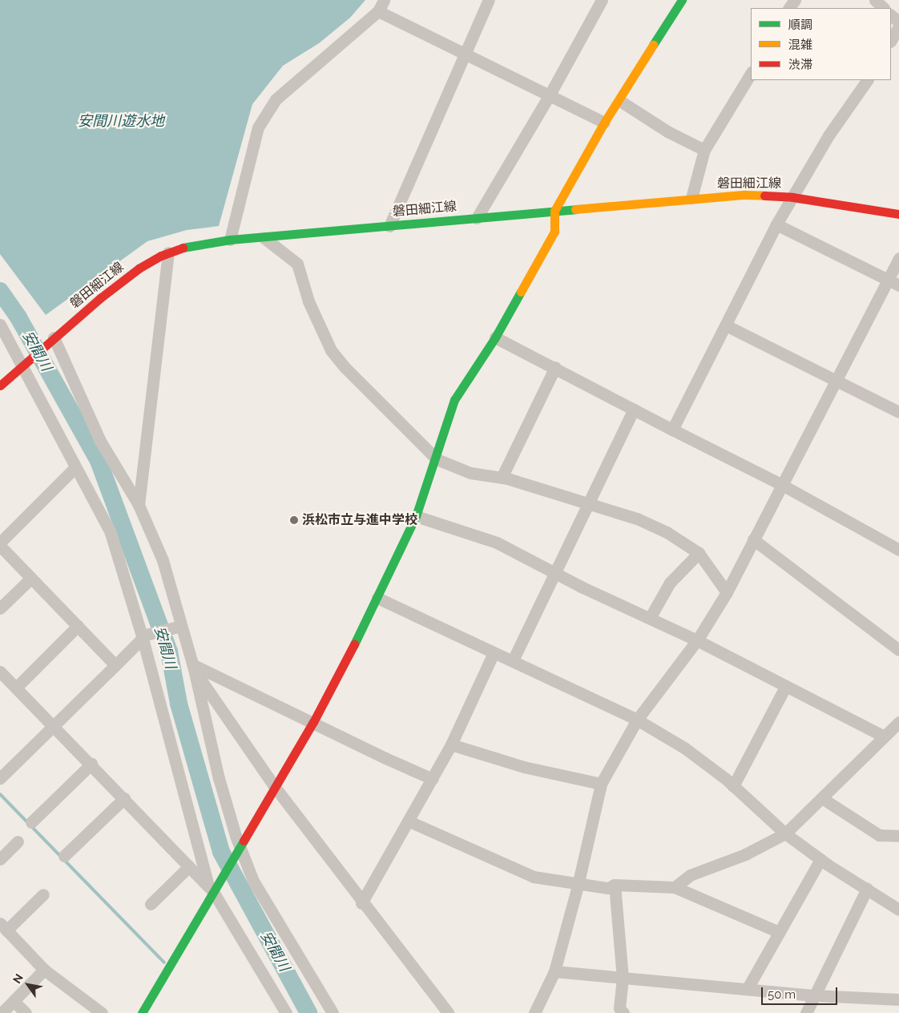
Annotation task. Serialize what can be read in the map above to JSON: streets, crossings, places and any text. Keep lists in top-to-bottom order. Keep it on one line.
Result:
{"streets":{"street":["磐田細江線"]},"water":["安間川遊水地","安間川"],"places":["浜松市立与進中学校"],"legend":["順調","混雑","渋滞"],"scale_bar":"50 m","north":"top left"}
